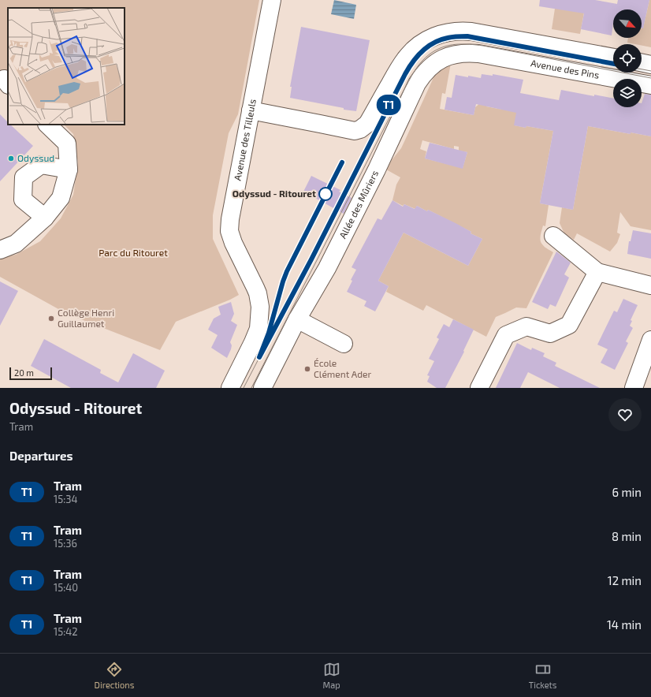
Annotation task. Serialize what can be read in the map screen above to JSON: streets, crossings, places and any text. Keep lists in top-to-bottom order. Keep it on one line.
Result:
{"streets":{"street":["Avenue des Pins","Avenue des Tilleuls","Allée des Mûriers"]},"crossings":[["Avenue des Pins","Allée des Mûriers"]],"parks":["Parc du Ritouret"],"places":["Odyssud","Odyssud - Ritouret","Collège Henri Guillaumet","École Clément Ader"],"lines":["tram line T1"],"scale_bar":"20 m","north":"bottom right","page":{"on_map":"T1","scale":"20 m","heading":[["Odyssud - Ritouret","Tram"],"Departures"],"list":[{"mark":"T1","name":"Tram","note":"15:34","value":"6 min"},{"mark":"T1","name":"Tram","note":"15:36","value":"8 min"},{"mark":"T1","name":"Tram","note":"15:40","value":"12 min"},{"mark":"T1","name":"Tram","note":"15:42","value":"14 min"}],"tabs":["Directions","Map","Tickets"]}}
